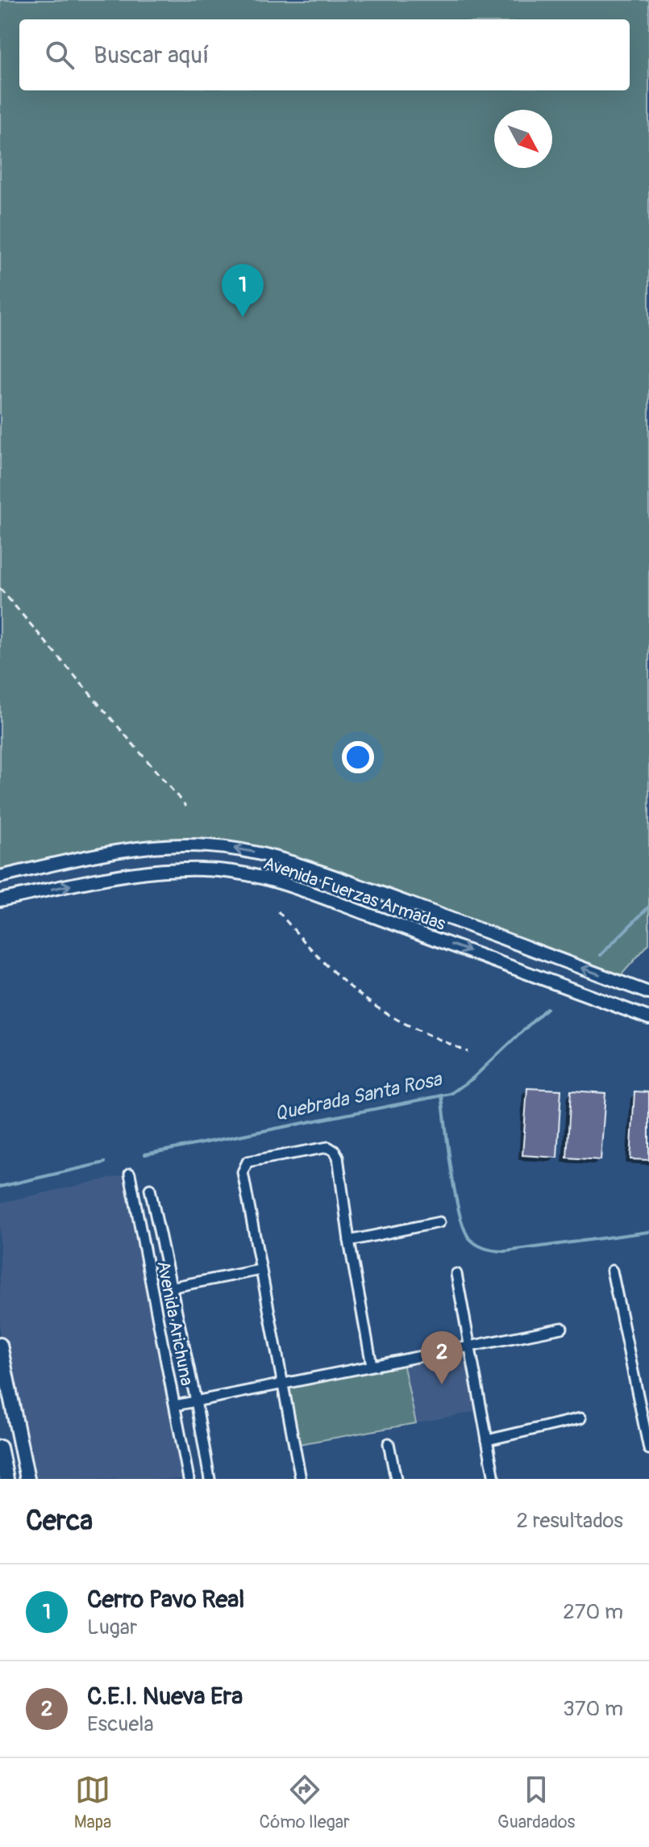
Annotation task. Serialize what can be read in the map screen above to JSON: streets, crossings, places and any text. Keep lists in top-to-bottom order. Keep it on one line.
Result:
{"streets":{"street":["Avenida Fuerzas Armadas","Avenida Arichuna"]},"water":["Quebrada Santa Rosa"],"north":"bottom right","page":{"search":"Buscar aquí","pins":["1","2"],"heading":["Cerca","2 resultados"],"list":[{"mark":"1","name":"Cerro Pavo Real","note":"Lugar","value":"270 m"},{"mark":"2","name":"C.E.I. Nueva Era","note":"Escuela","value":"370 m"}],"nav":["Mapa","Cómo llegar","Guardados"]}}
